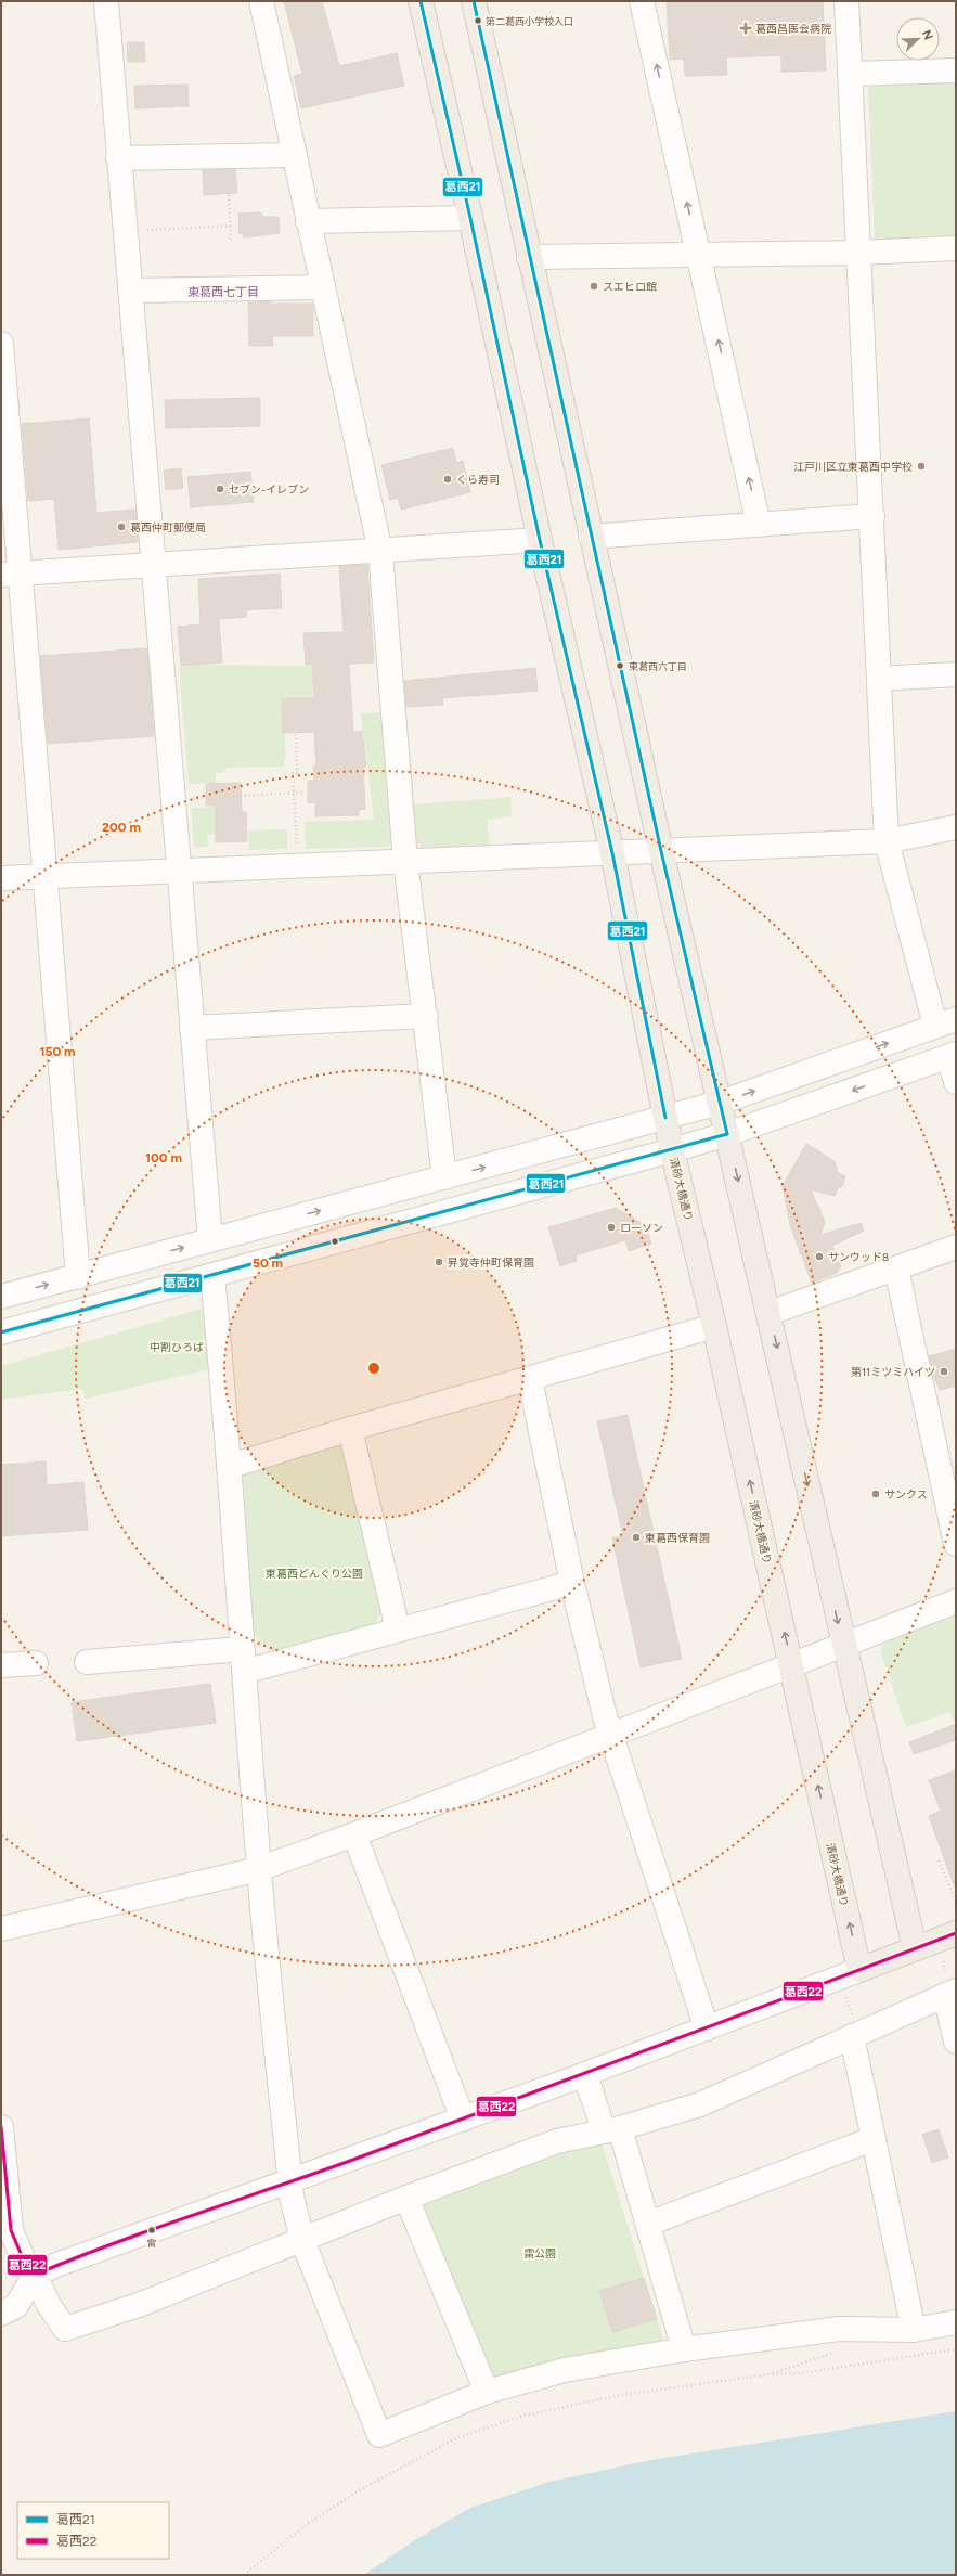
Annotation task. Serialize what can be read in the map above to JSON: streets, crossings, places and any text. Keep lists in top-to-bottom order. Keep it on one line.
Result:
{"streets":{"main road":["清砂大橋通り"]},"districts":["東葛西七丁目"],"parks":["中割ひろば","東葛西どんぐり公園","雷公園"],"places":{"other":["第二葛西小学校入口","スエヒロ館","江戸川区立東葛西中学校","くら寿司","セブン-イレブン","葛西仲町郵便局","東葛西六丁目","ローソン","サンウッド8","昇覚寺仲町保育園","第11ミツミハイツ","サンクス","東葛西保育園","雷"],"health":["葛西昌医会病院"]},"lines":["transit line 葛西21","transit line 葛西22"],"legend":["葛西21","葛西22"],"north":"top right","rings":["200 m","150 m","100 m","50 m"]}
